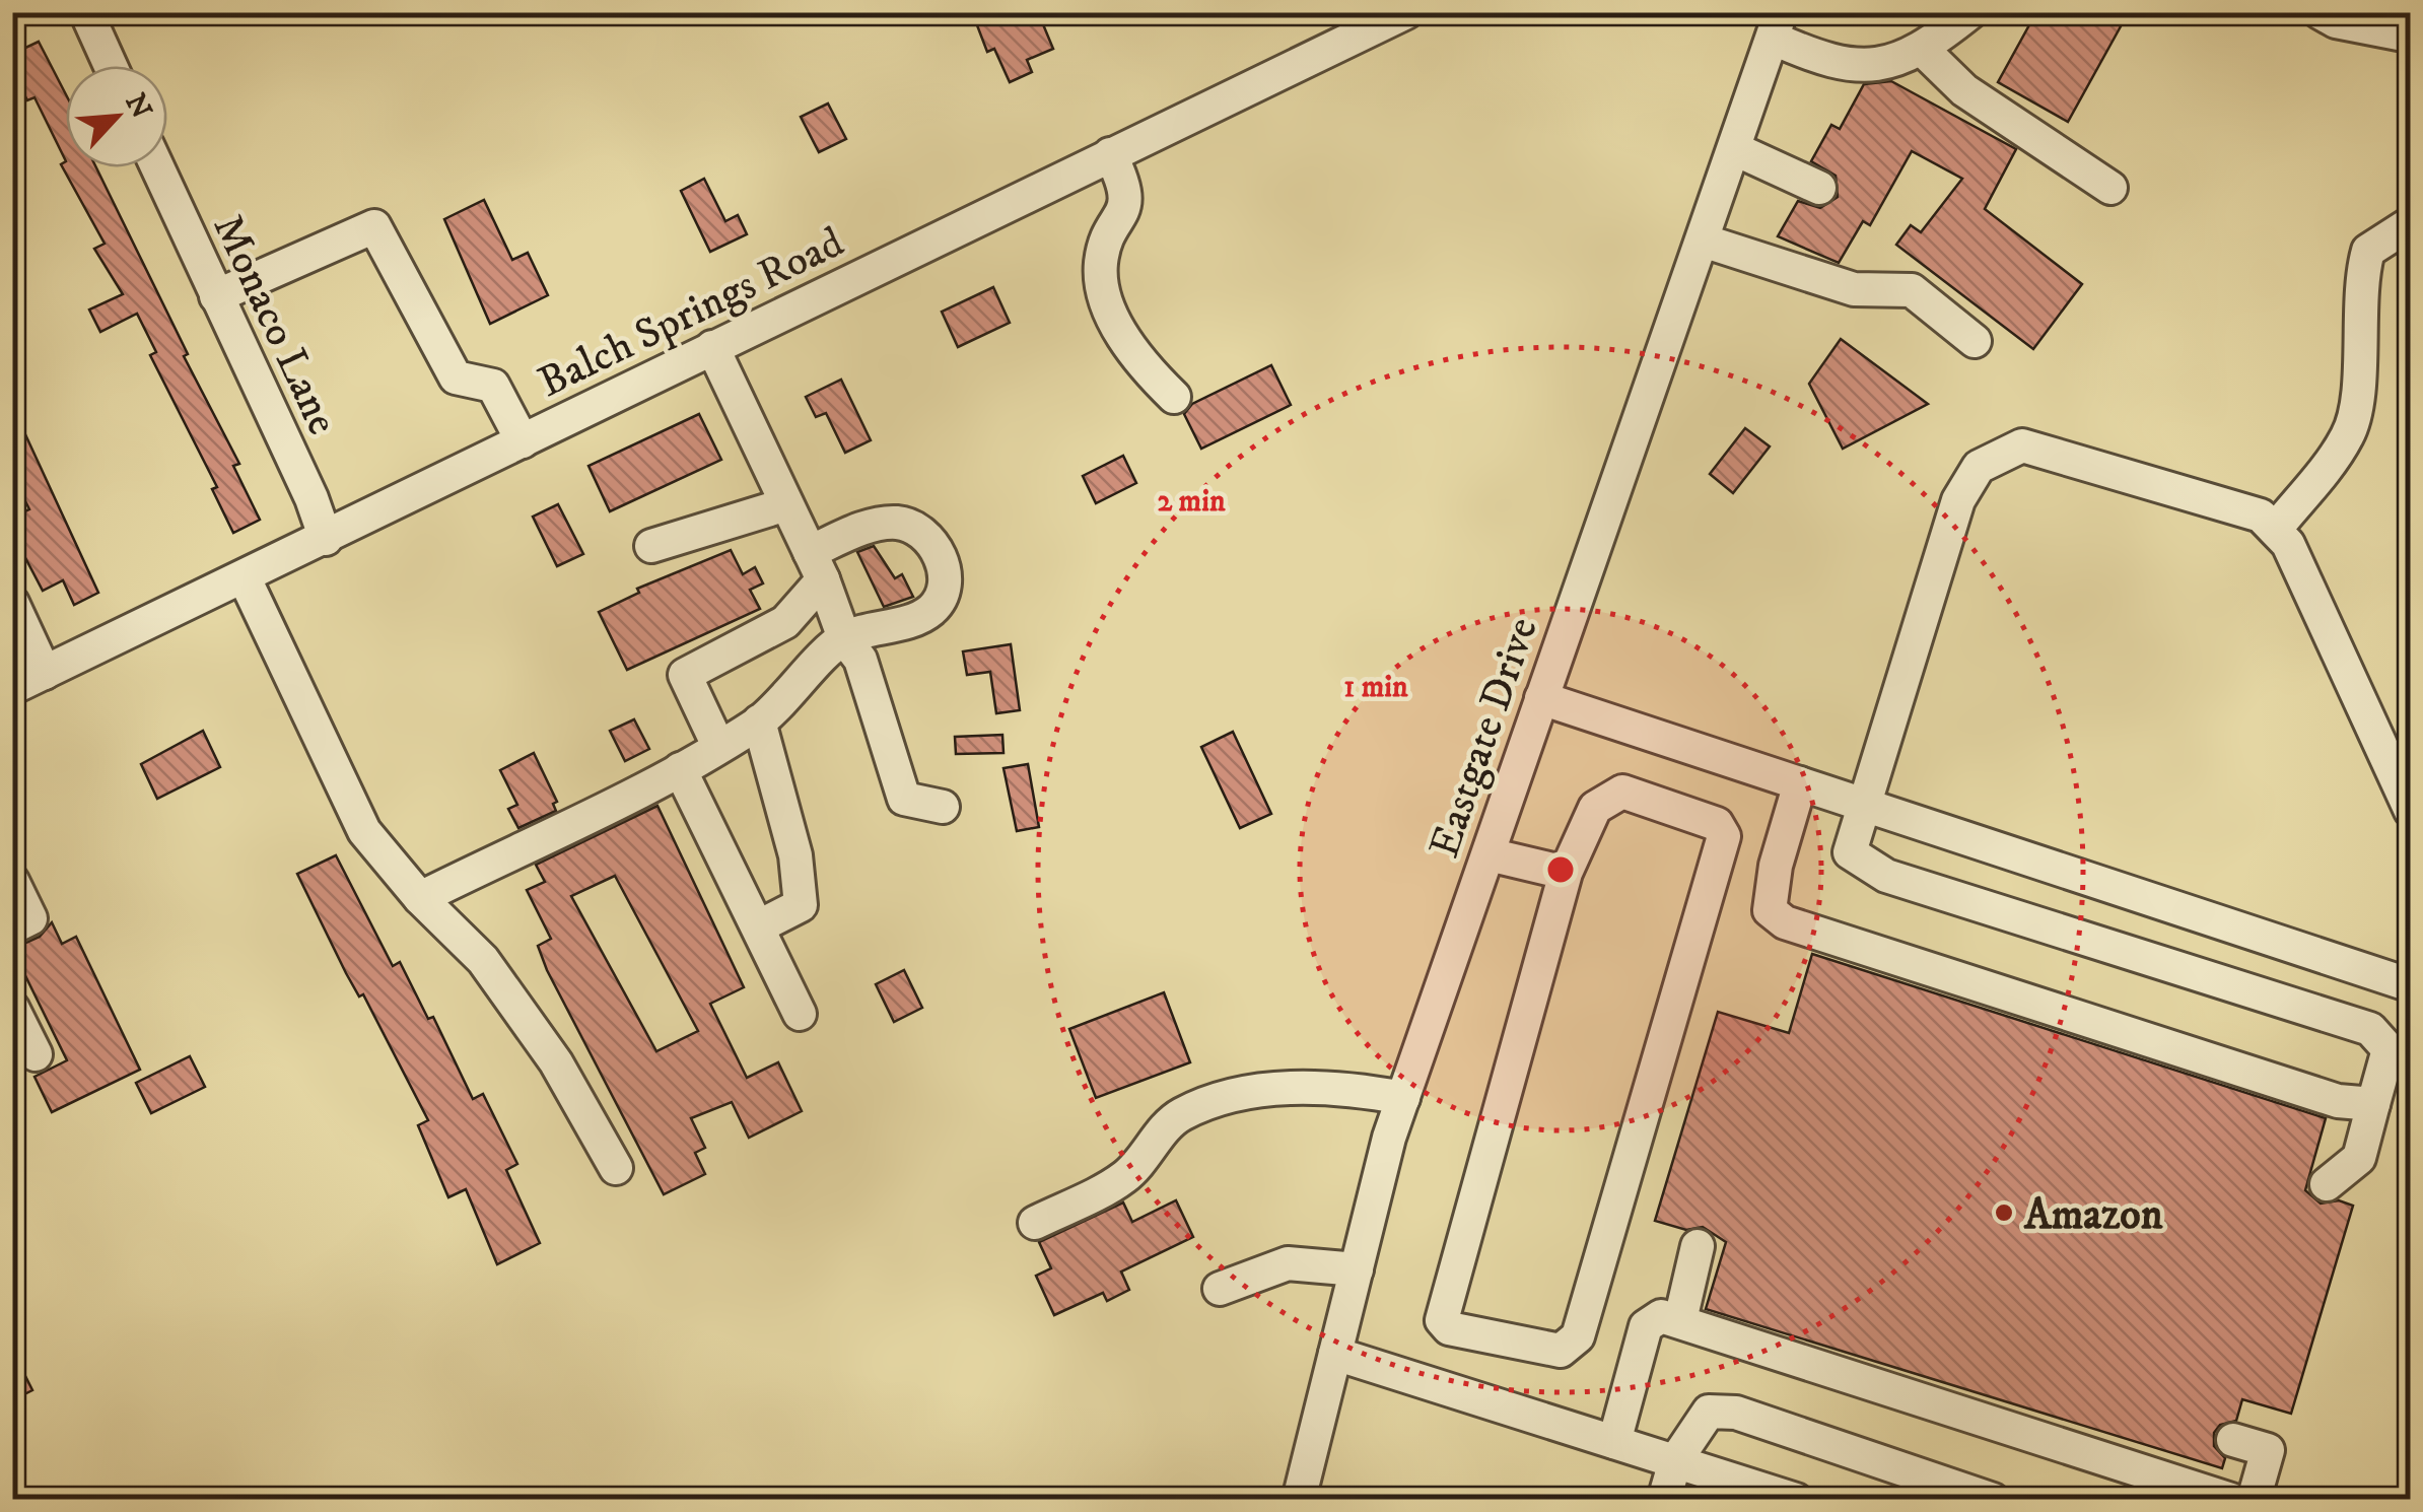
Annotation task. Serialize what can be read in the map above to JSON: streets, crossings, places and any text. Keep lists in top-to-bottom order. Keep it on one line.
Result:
{"streets":{"street":["Balch Springs Road","Monaco Lane","Eastgate Drive"]},"crossings":[["Balch Springs Road","Monaco Lane"]],"places":["Amazon"],"north":"top right","rings":["2 min","1 min"]}
